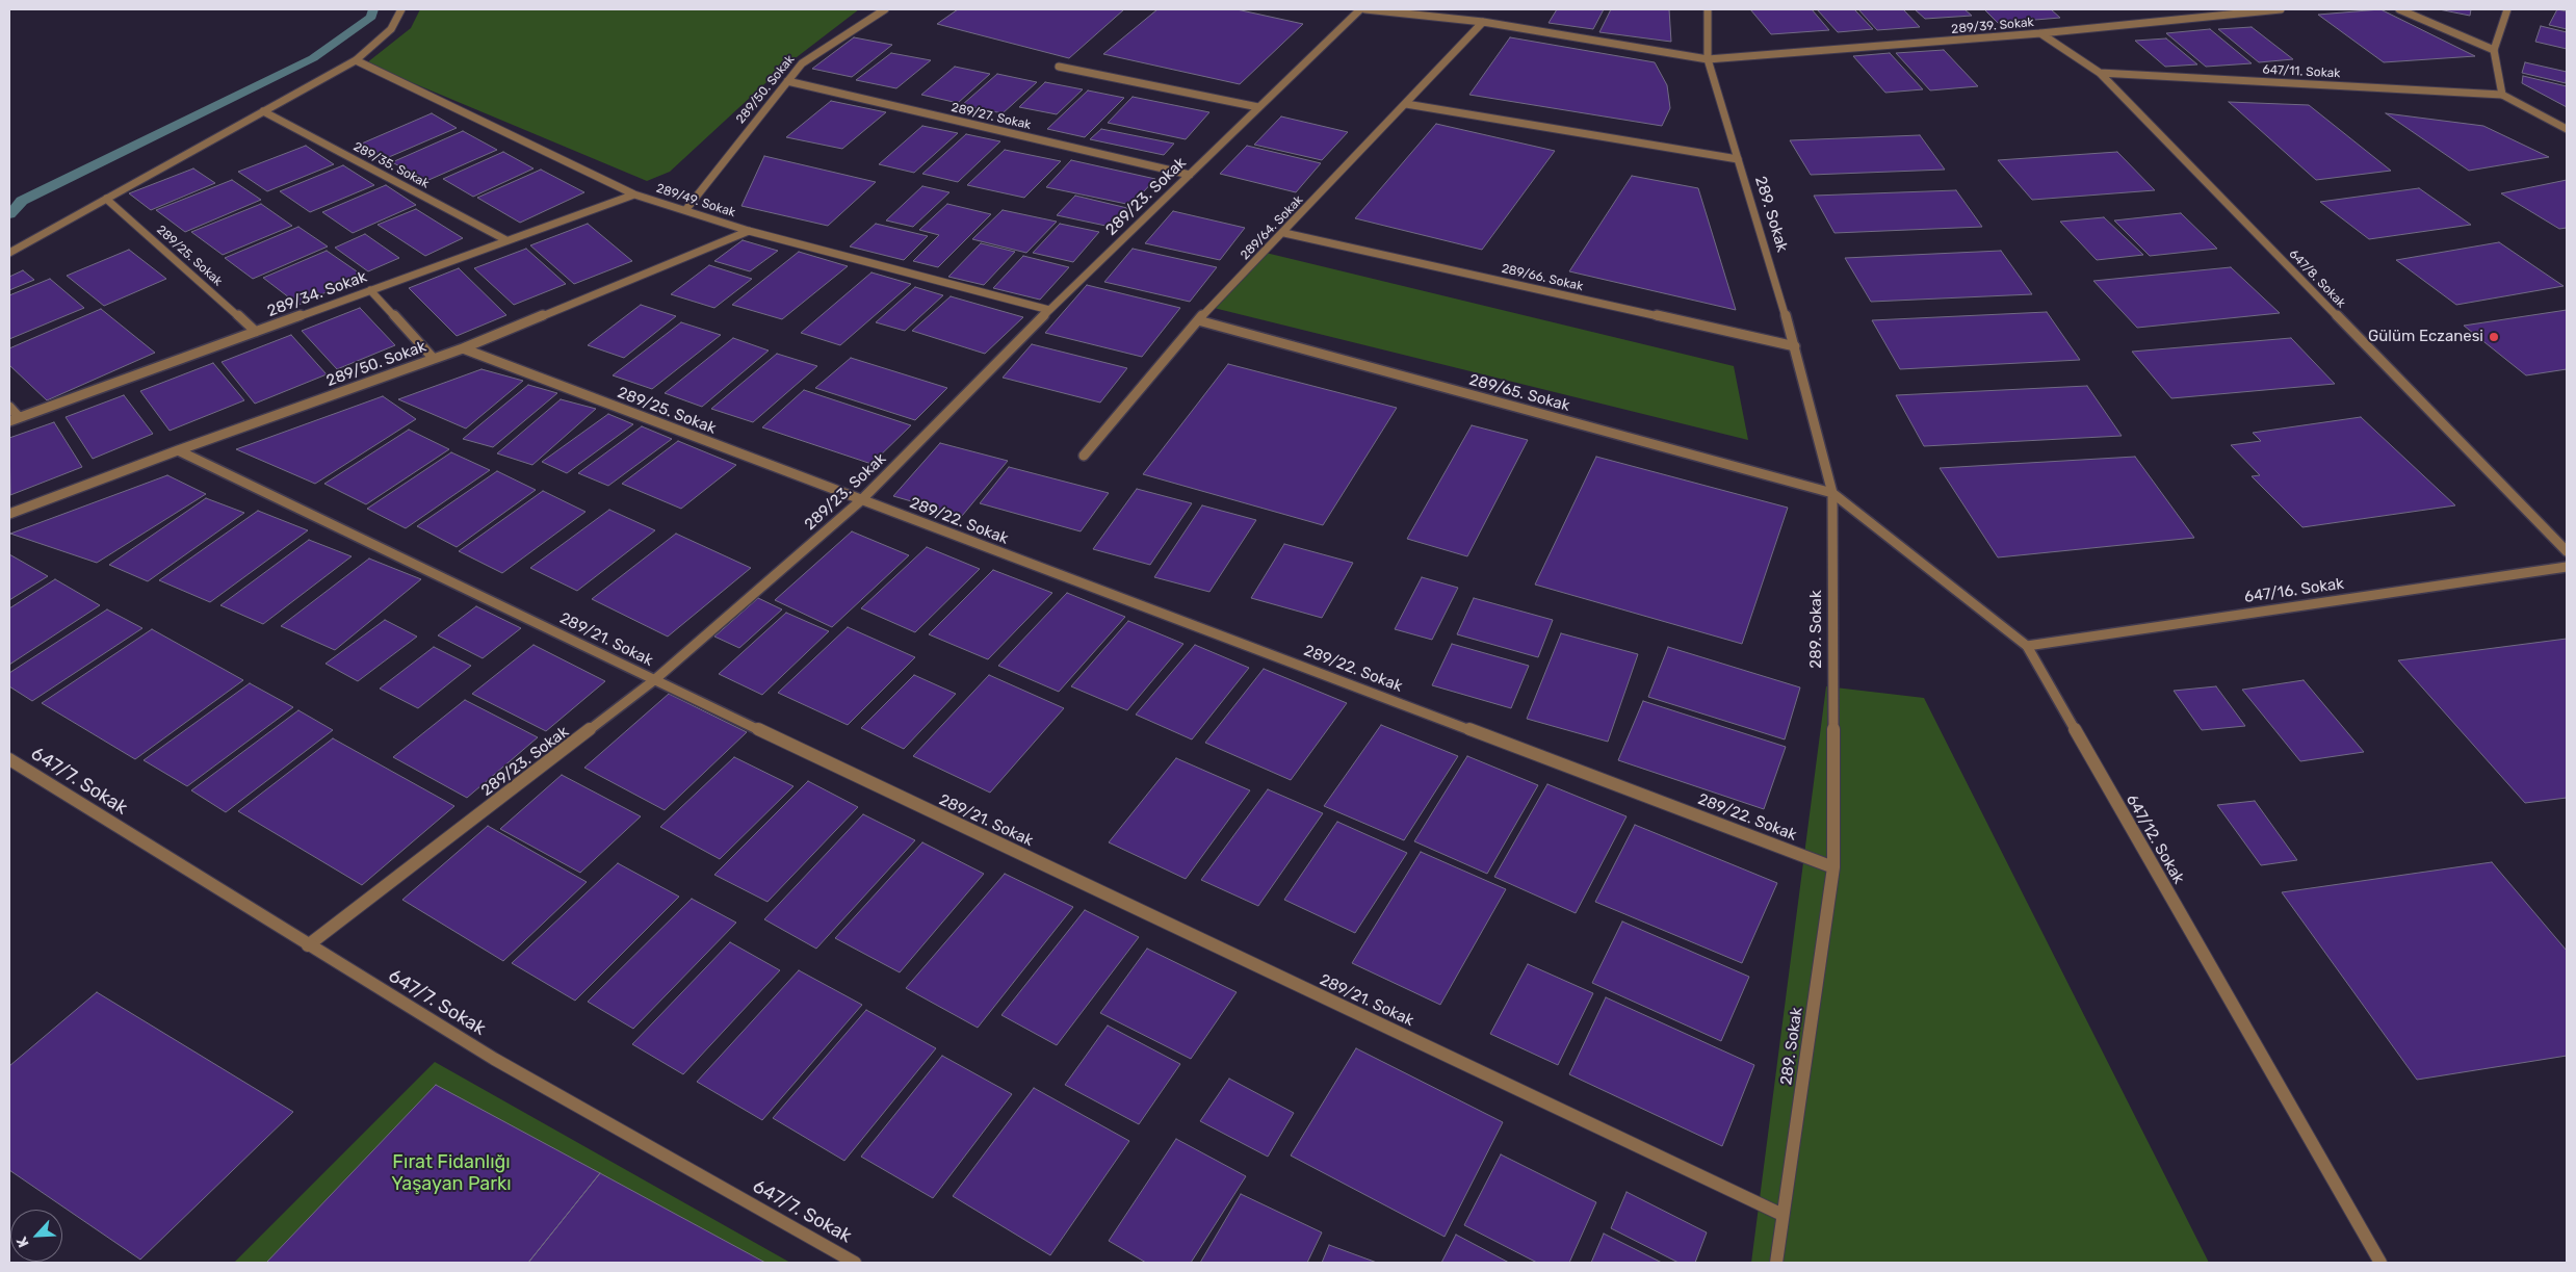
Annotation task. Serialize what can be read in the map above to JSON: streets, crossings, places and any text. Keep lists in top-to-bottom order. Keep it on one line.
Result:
{"streets":{"street":["289/39. Sokak","647/11. Sokak","289/50. Sokak","289/27. Sokak","289/35. Sokak","289/23. Sokak","289/49. Sokak","289. Sokak","289/64. Sokak","289/25. Sokak","289/66. Sokak","647/8. Sokak","289/34. Sokak","289/65. Sokak","289/22. Sokak","647/16. Sokak","289/21. Sokak","647/7. Sokak","647/12. Sokak"]},"crossings":[["289/39. Sokak","289. Sokak"],["289/39. Sokak","289/64. Sokak"],["289/39. Sokak","647/8. Sokak"],["647/11. Sokak","647/8. Sokak"],["289/50. Sokak","289/27. Sokak"],["289/50. Sokak","289/49. Sokak"],["289/50. Sokak","289/25. Sokak"],["289/50. Sokak","289/21. Sokak"],["289/27. Sokak","289/23. Sokak"],["289/35. Sokak","289/34. Sokak"],["289/23. Sokak","289/49. Sokak"],["289/23. Sokak","289/25. Sokak"],["289/23. Sokak","289/22. Sokak"],["289/23. Sokak","289/21. Sokak"],["289/23. Sokak","647/7. Sokak"],["289/49. Sokak","289/34. Sokak"],["289. Sokak","289/66. Sokak"],["289. Sokak","289/65. Sokak"],["289. Sokak","289/22. Sokak"],["289. Sokak","289/21. Sokak"],["289. Sokak","647/12. Sokak"],["289/64. Sokak","289/66. Sokak"],["289/64. Sokak","289/65. Sokak"],["289/25. Sokak","289/34. Sokak"],["289/25. Sokak","289/22. Sokak"],["289/65. Sokak","647/12. Sokak"],["647/16. Sokak","647/12. Sokak"]],"parks":["Fırat Fidanlığı Yaşayan Parkı"],"places":["Gülüm Eczanesi"],"north":"bottom left"}
